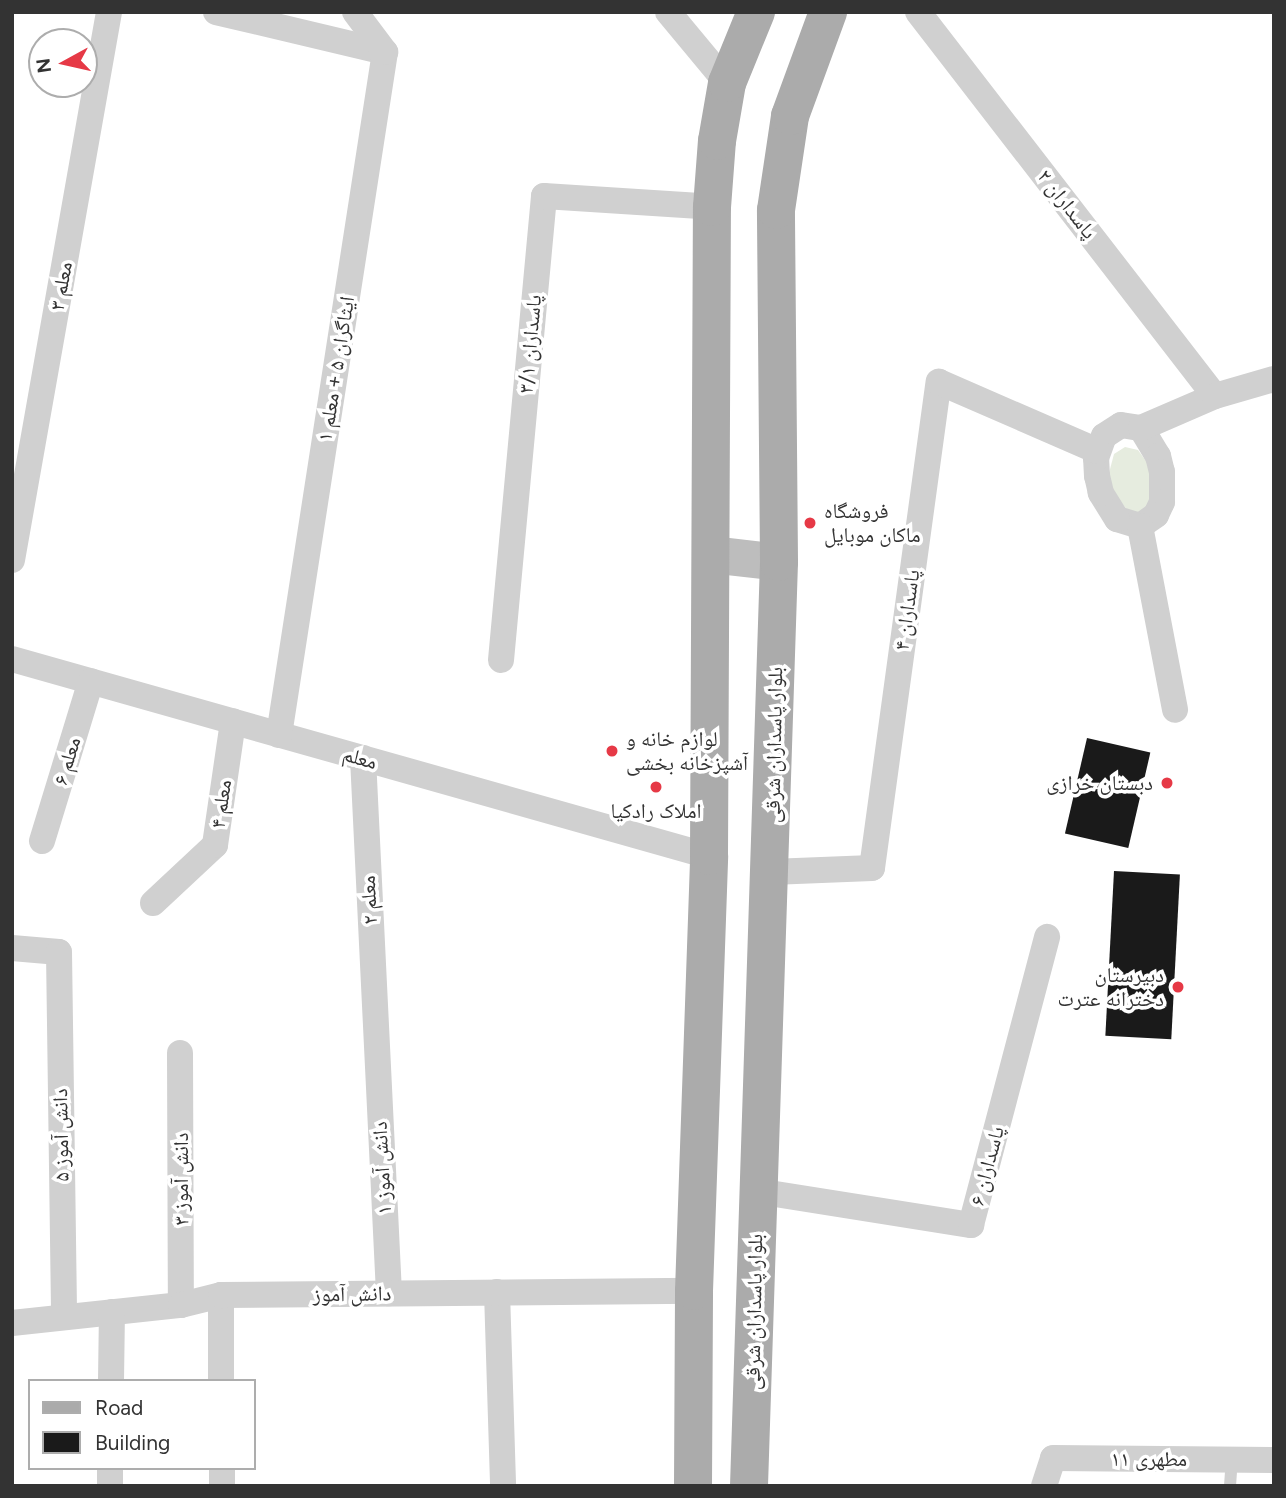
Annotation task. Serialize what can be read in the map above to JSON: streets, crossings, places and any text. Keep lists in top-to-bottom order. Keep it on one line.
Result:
{"streets":{"main road":["بلوار پاسداران شرقی"],"street":["پاسداران ۲","معلم ۳","پاسداران ۳/۱","ایثاگران ۵ + معلم ۱","پاسداران ۴","معلم","معلم ۶","معلم ۴","معلم ۲","دانش آموز ۵","پاسداران ۶","دانش آموز ۱","دانش آموز ۳","دانش آموز","مطهری ۱۱"]},"crossings":[["ایثاگران ۵ + معلم ۱","معلم"],["پاسداران ۴","بلوار پاسداران شرقی"],["بلوار پاسداران شرقی","پاسداران ۶"],["معلم","معلم ۶"],["معلم","معلم ۴"],["معلم","معلم ۲"],["معلم ۲","دانش آموز ۱"],["دانش آموز ۵","دانش آموز"],["دانش آموز ۱","دانش آموز"],["دانش آموز ۳","دانش آموز"]],"places":["فروشگاه ماکان موبایل","لوازم خانه و آشپزخانه بخشی","دبستان خرازی","املاک رادکیا","دبیرستان دخترانه عترت"],"legend":["Road","Building"],"north":"left"}
